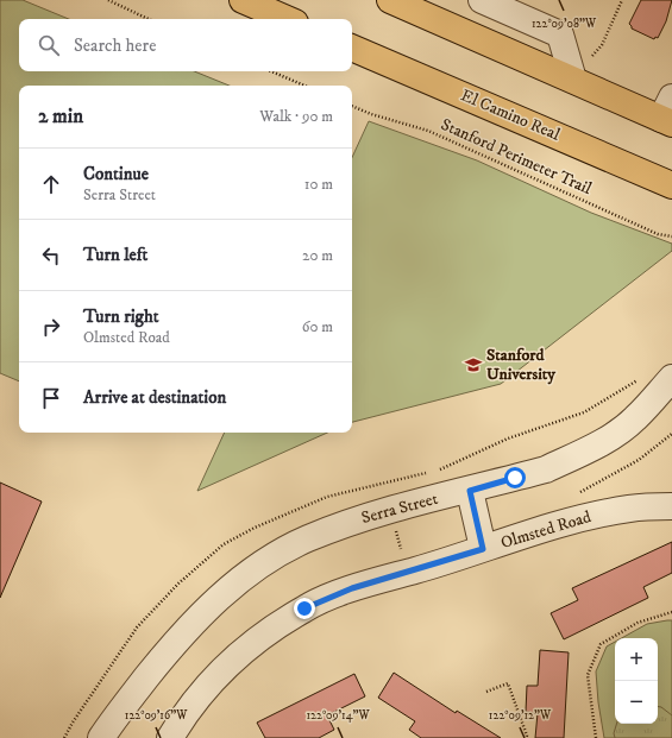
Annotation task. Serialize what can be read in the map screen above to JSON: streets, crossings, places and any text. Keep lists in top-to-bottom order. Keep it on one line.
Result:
{"streets":{"main road":["El Camino Real"],"street":["Serra Street","Olmsted Road"],"path":["Stanford Perimeter Trail"]},"places":{"school or university":["Stanford University"]},"page":{"search":"Search here","heading":["2 min","Walk · 90 m"],"list":[["Continue","Serra Street","10 m"],["Turn left","20 m"],["Turn right","Olmsted Road","60 m"],"Arrive at destination"],"map_buttons":["+","−"]},"coordinates":["122°09'08\"W","122°09'16\"W","122°09'14\"W","122°09'12\"W"]}
